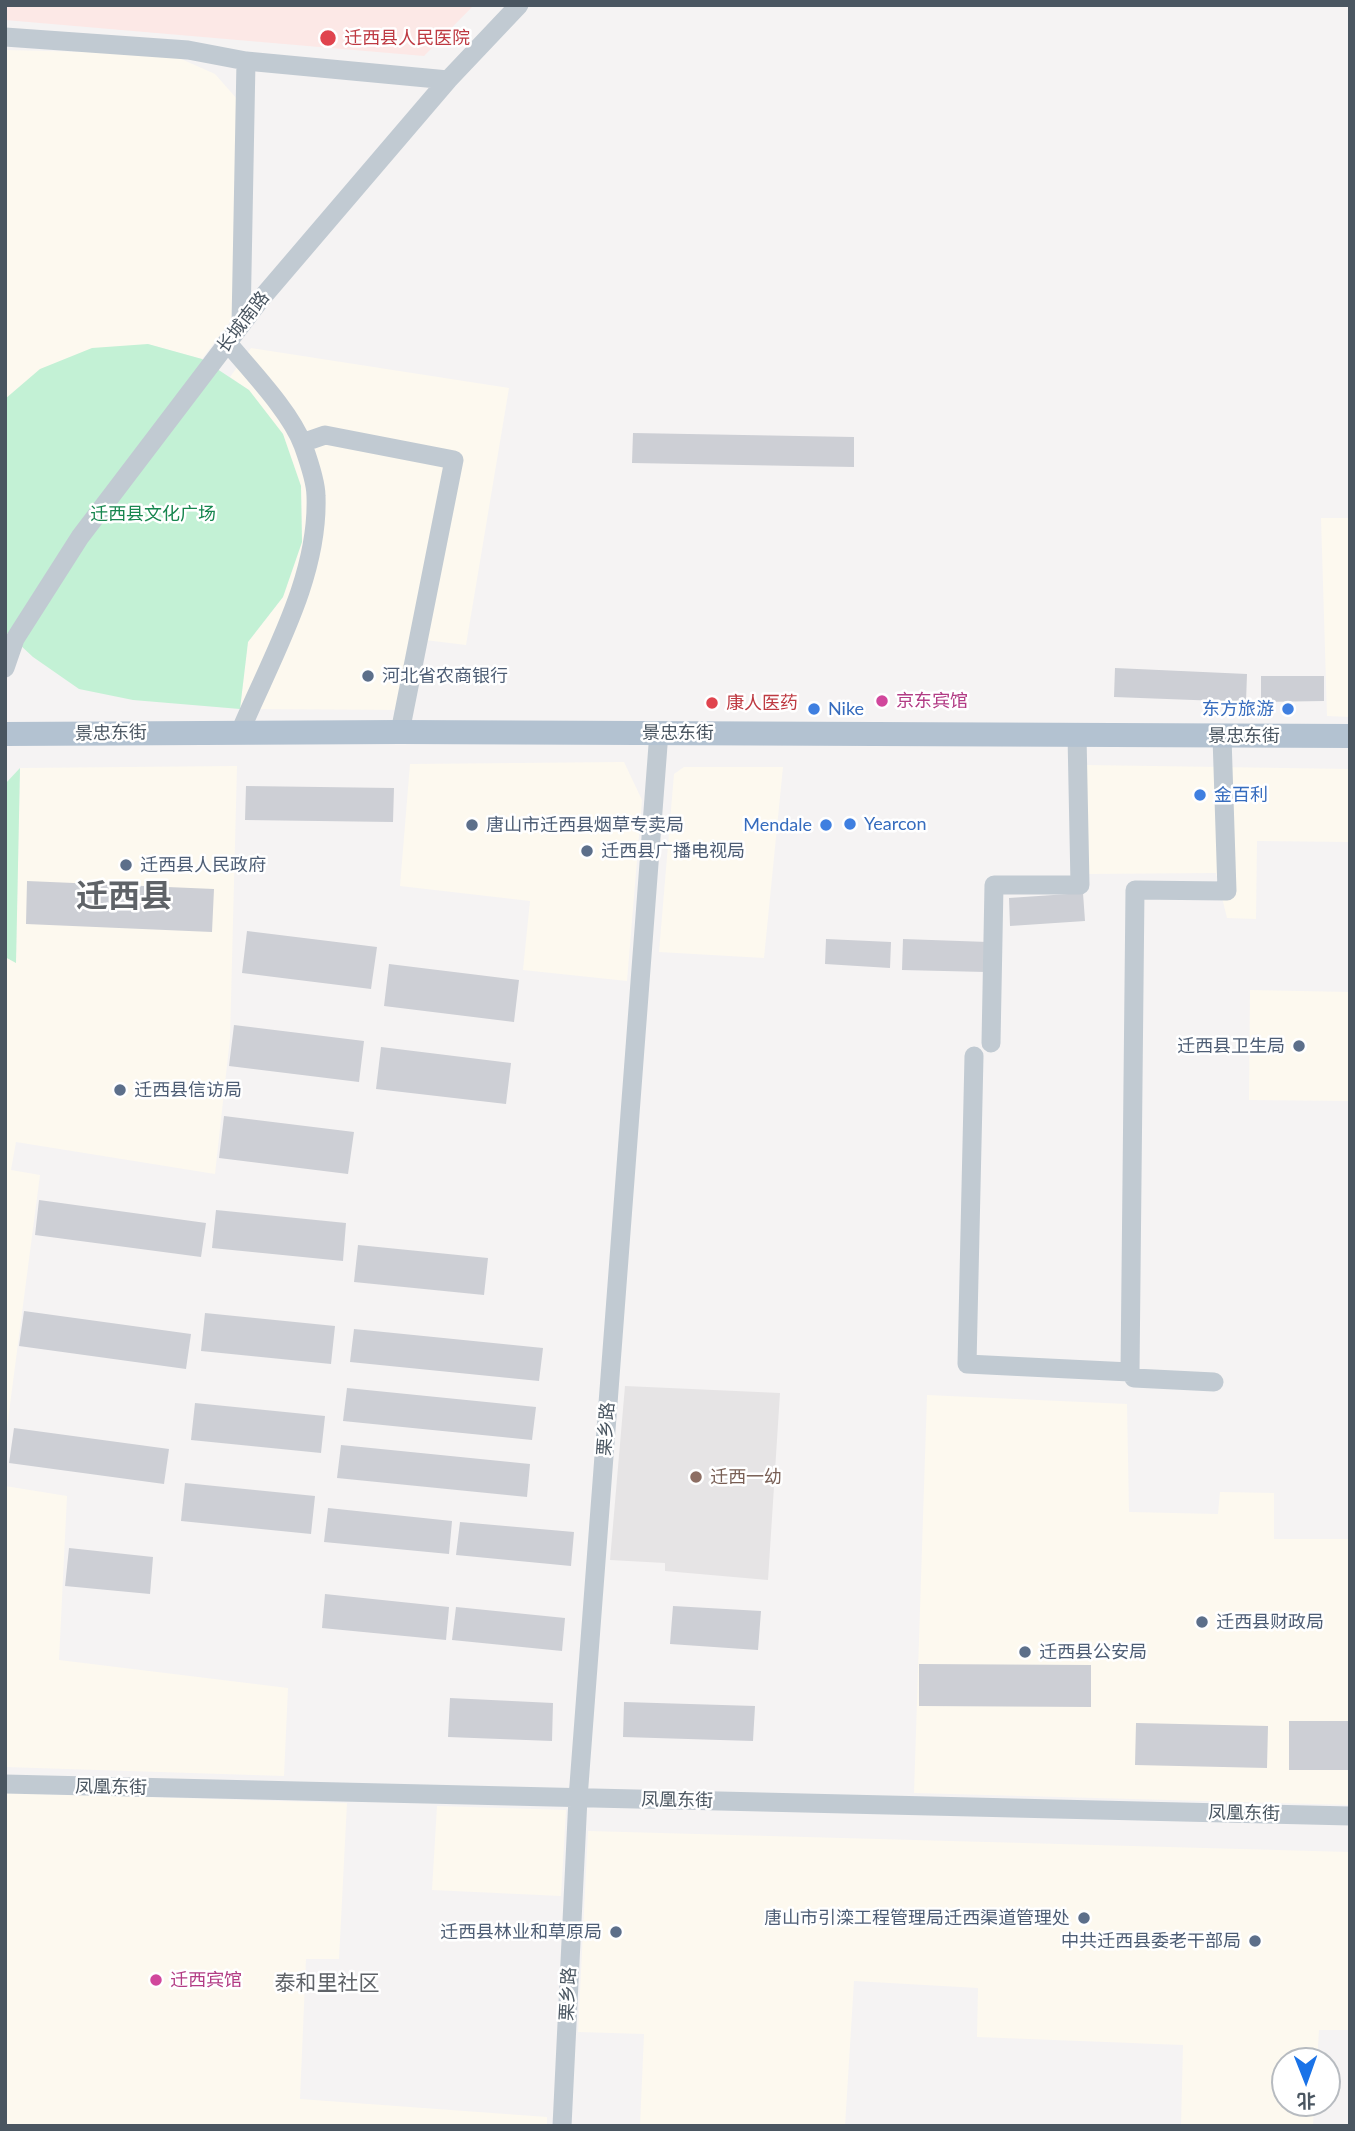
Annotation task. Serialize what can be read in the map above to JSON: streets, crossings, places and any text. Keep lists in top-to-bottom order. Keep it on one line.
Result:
{"streets":{"main road":["景忠东街"],"street":["长城南路","栗乡路","凤凰东街"]},"crossings":[["景忠东街","栗乡路"],["栗乡路","凤凰东街"]],"districts":["迁西县","泰和里社区"],"parks":["迁西县文化广场"],"places":["迁西县人民医院","河北省农商银行","京东宾馆","康人医药","Nike","东方旅游","金百利","Yearcon","唐山市迁西县烟草专卖局","Mendale","迁西县广播电视局","迁西县人民政府","迁西县卫生局","迁西县信访局","迁西一幼","迁西县财政局","迁西县公安局","唐山市引滦工程管理局迁西渠道管理处","迁西县林业和草原局","中共迁西县委老干部局","迁西宾馆"],"north":"bottom"}
